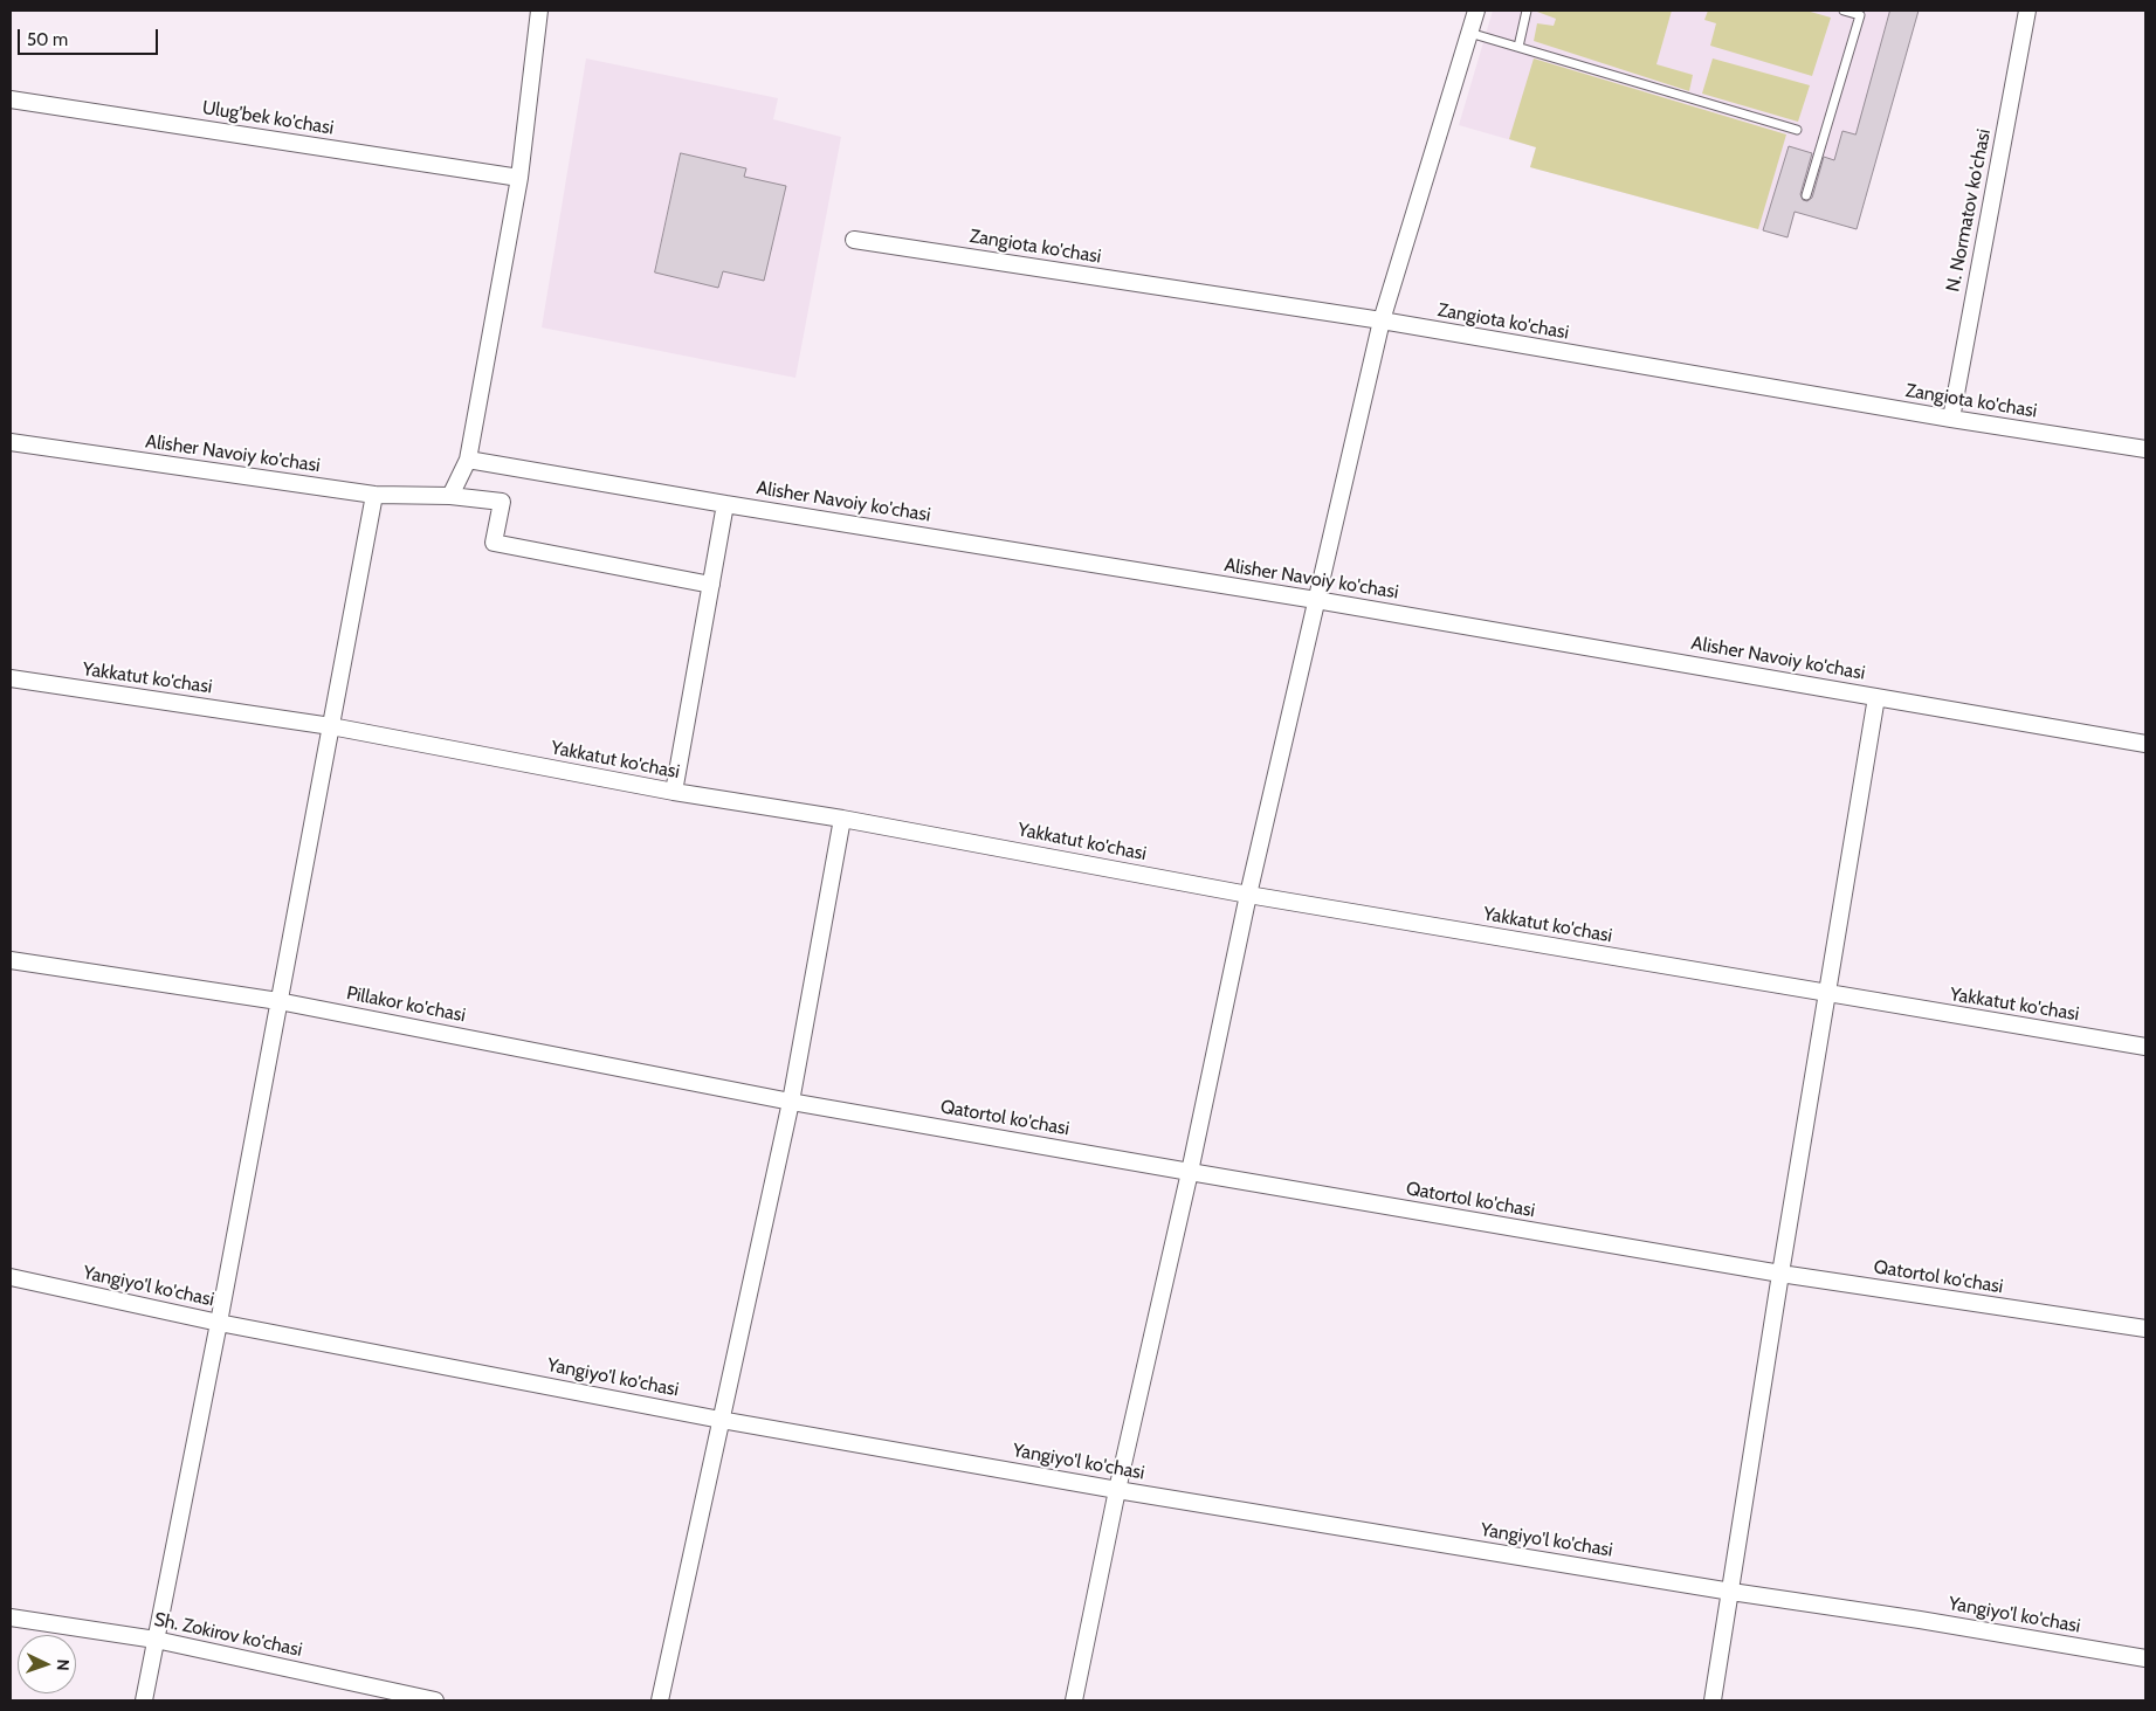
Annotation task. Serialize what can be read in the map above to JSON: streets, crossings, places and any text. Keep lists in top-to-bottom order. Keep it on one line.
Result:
{"streets":{"street":["Ulug'bek ko'chasi","N. Normatov ko'chasi","Zangiota ko'chasi","Alisher Navoiy ko'chasi","Yakkatut ko'chasi","Pillakor ko'chasi","Qatortol ko'chasi","Yangiyo'l ko'chasi","Sh. Zokirov ko'chasi"]},"crossings":[["N. Normatov ko'chasi","Zangiota ko'chasi"],["Pillakor ko'chasi","Qatortol ko'chasi"]],"scale_bar":"50 m","north":"right"}
